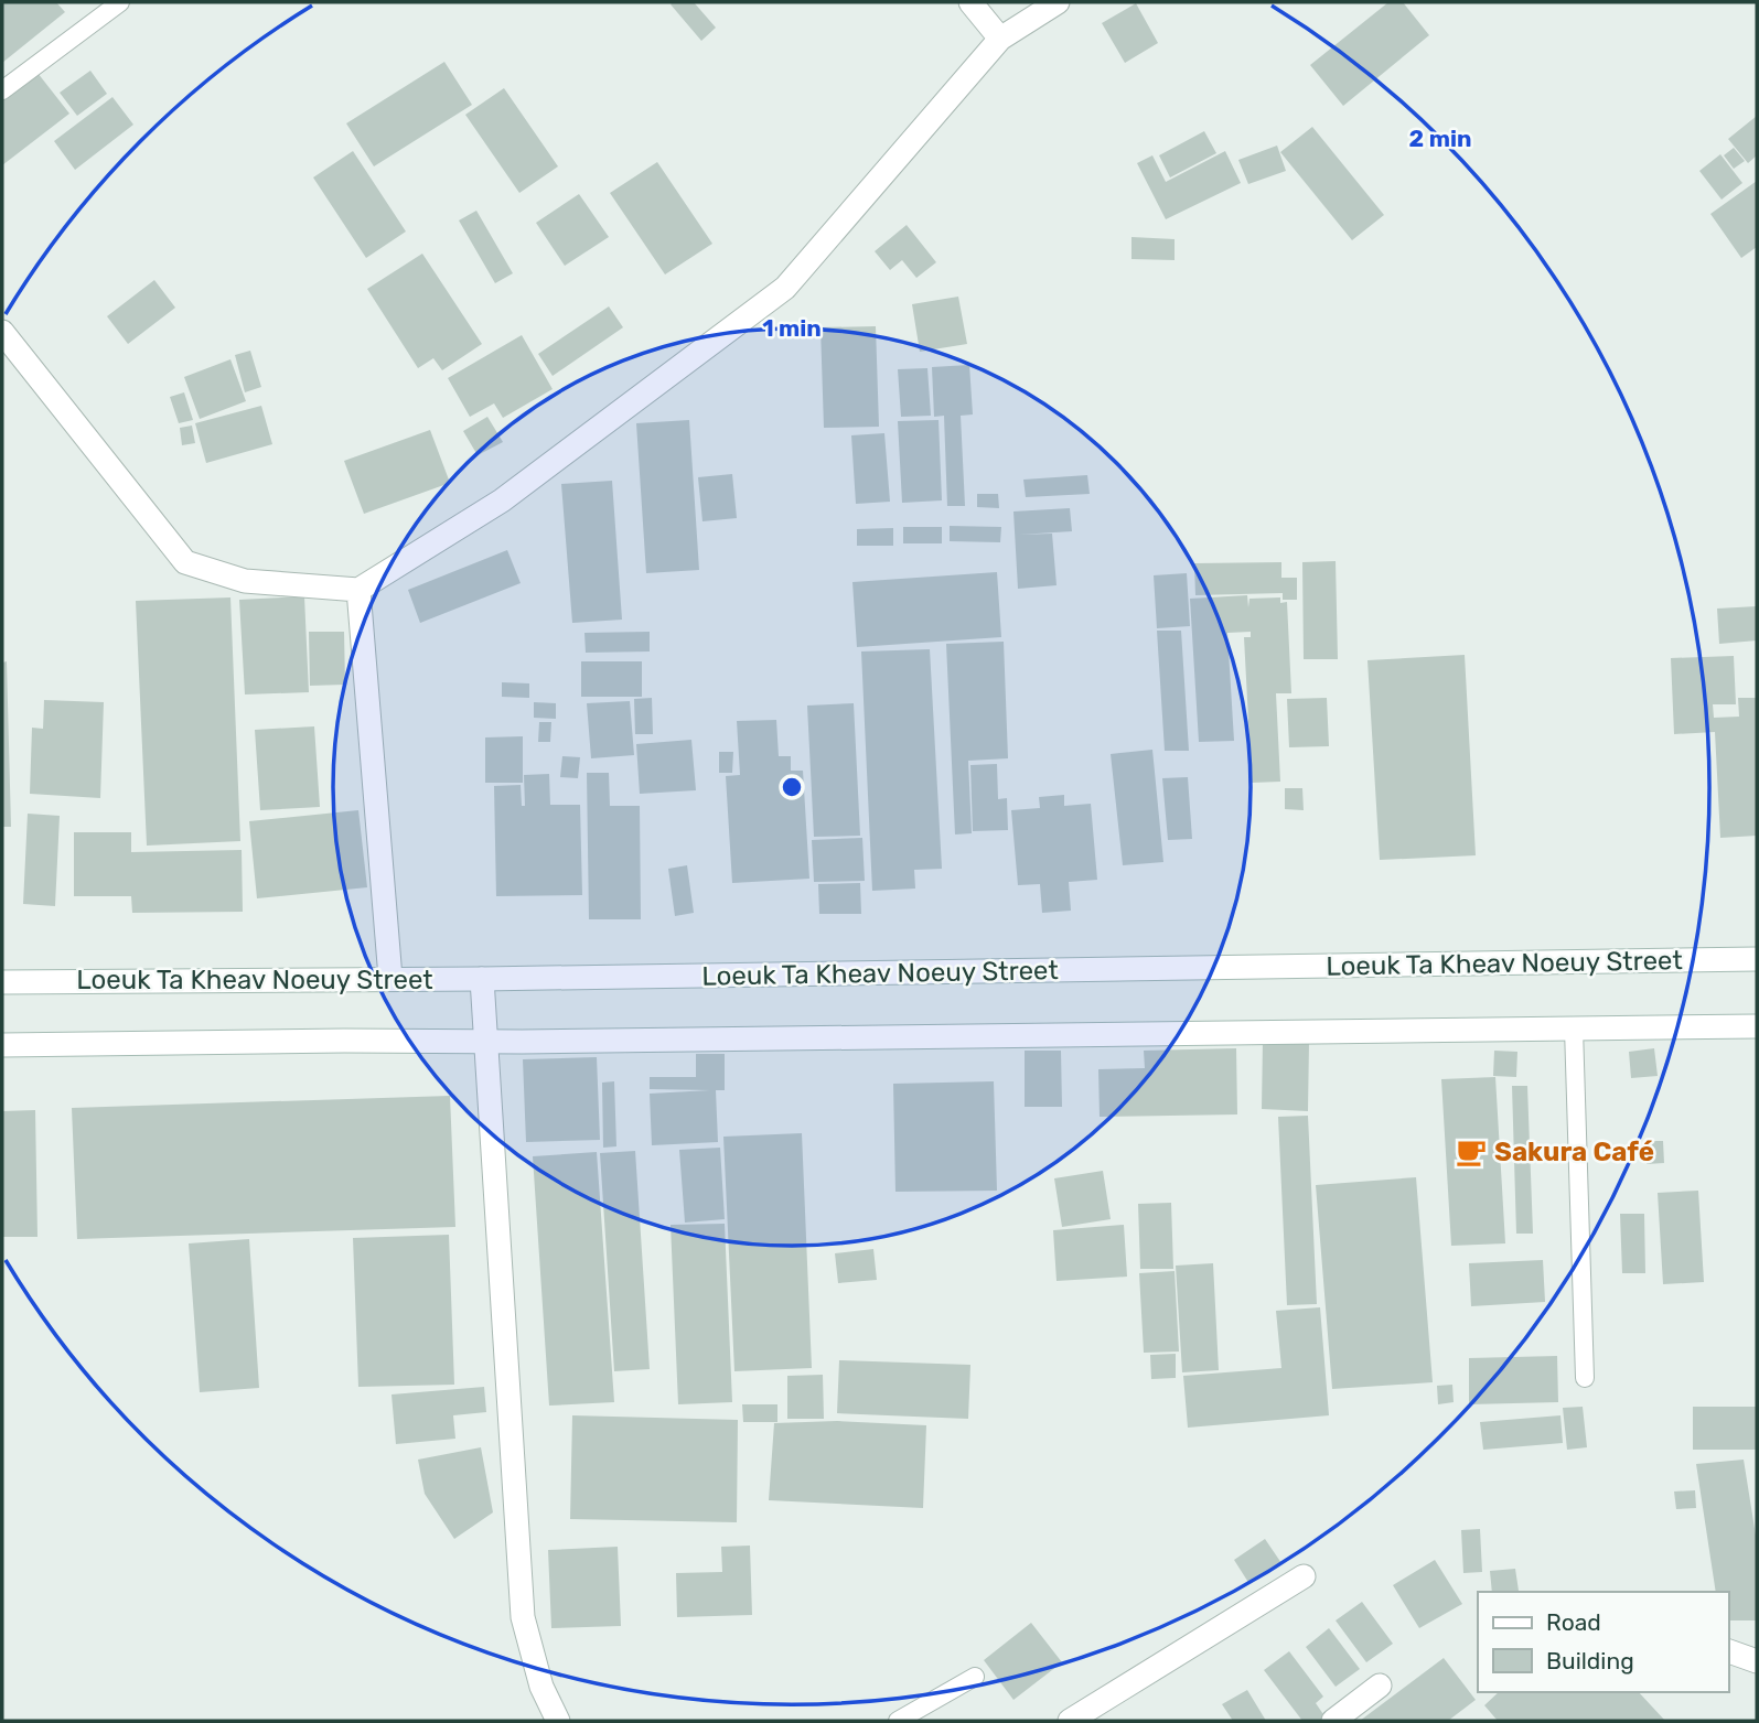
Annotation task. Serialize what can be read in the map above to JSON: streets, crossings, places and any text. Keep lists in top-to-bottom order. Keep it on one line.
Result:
{"streets":{"main road":["Loeuk Ta Kheav Noeuy Street"]},"places":{"cafe":["Sakura Café"]},"legend":["Road","Building"],"rings":["2 min","1 min"]}
